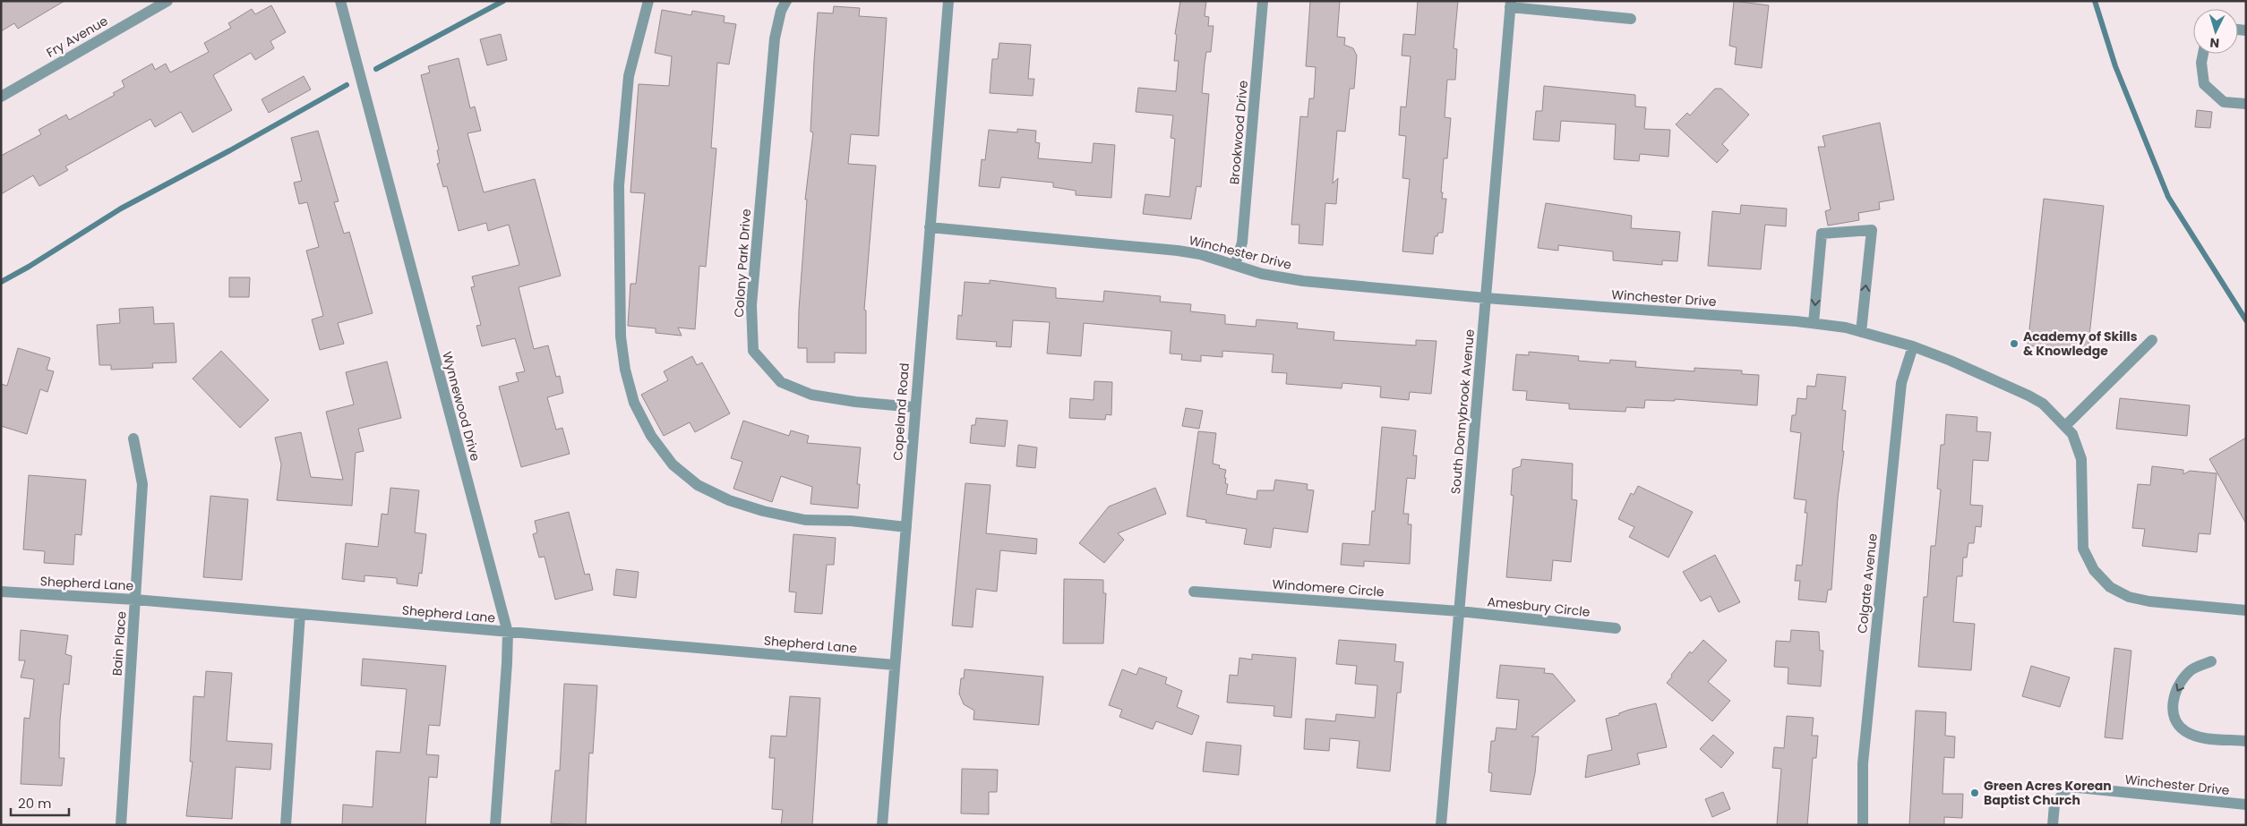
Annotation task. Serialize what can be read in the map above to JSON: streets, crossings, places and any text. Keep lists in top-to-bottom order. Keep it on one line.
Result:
{"streets":{"street":["Fry Avenue","Brookwood Drive","Winchester Drive","Colony Park Drive","Wynnewood Drive","Copeland Road","South Donnybrook Avenue","Shepherd Lane","Colgate Avenue","Windomere Circle","Amesbury Circle","Bain Place"]},"crossings":[["Brookwood Drive","Winchester Drive"],["Winchester Drive","Copeland Road"],["Winchester Drive","South Donnybrook Avenue"],["Winchester Drive","Colgate Avenue"],["Colony Park Drive","Copeland Road"],["Wynnewood Drive","Shepherd Lane"],["Copeland Road","Shepherd Lane"],["South Donnybrook Avenue","Windomere Circle"],["South Donnybrook Avenue","Amesbury Circle"],["Shepherd Lane","Bain Place"],["Windomere Circle","Amesbury Circle"]],"places":["Academy of Skills & Knowledge","Green Acres Korean Baptist Church"],"scale_bar":"20 m","north":"bottom"}
